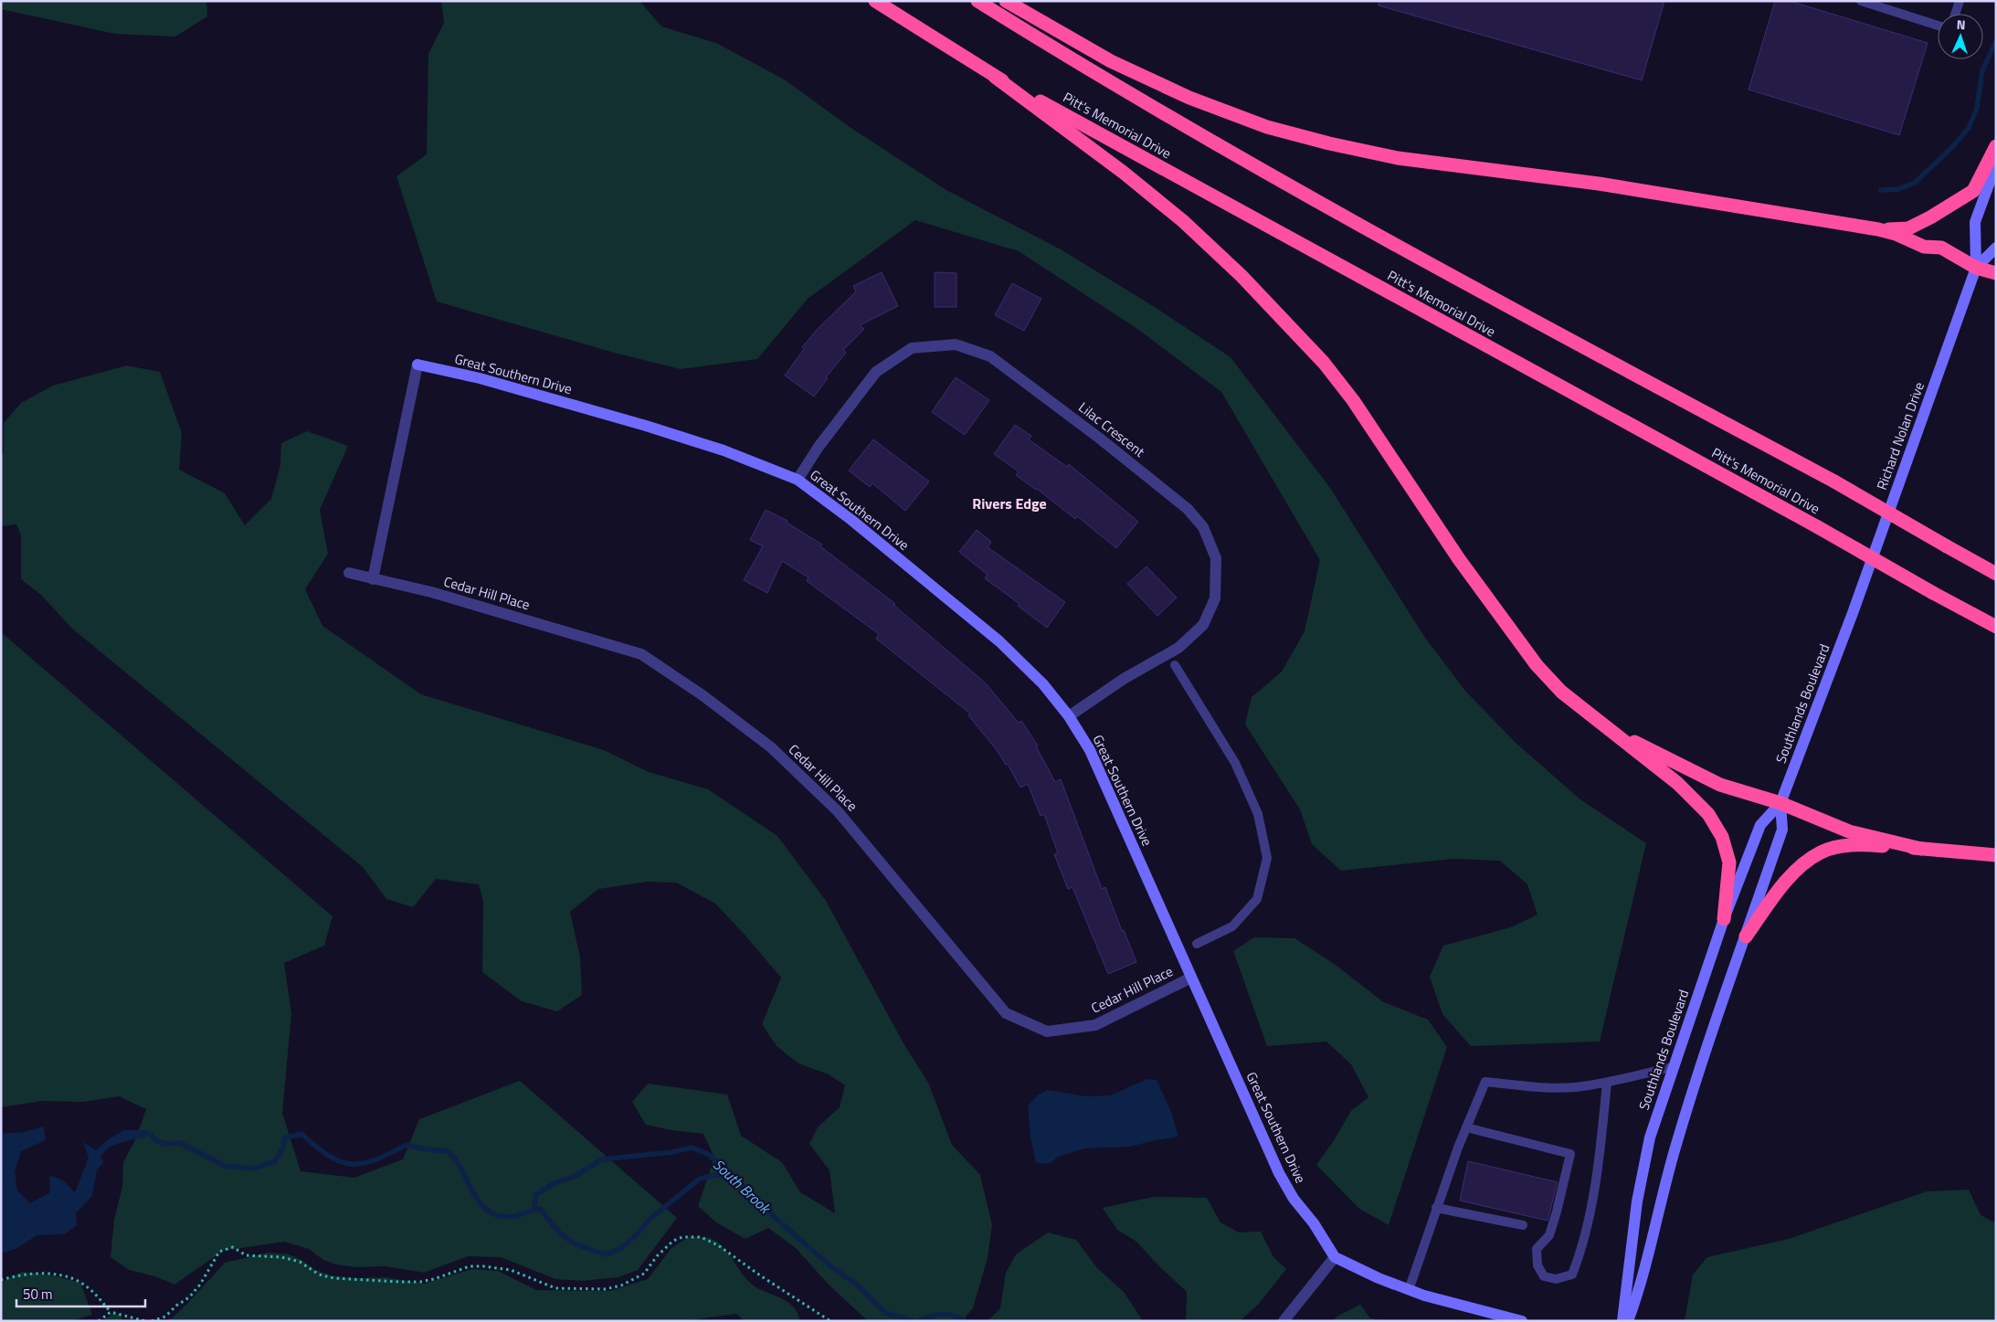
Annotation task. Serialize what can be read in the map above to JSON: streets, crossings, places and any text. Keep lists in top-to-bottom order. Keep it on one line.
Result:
{"streets":{"highway":["Pitt's Memorial Drive"],"main road":["Great Southern Drive","Richard Nolan Drive","Southlands Boulevard"],"street":["Lilac Crescent","Cedar Hill Place"]},"crossings":[["Great Southern Drive","Lilac Crescent"],["Great Southern Drive","Cedar Hill Place"],["Richard Nolan Drive","Southlands Boulevard"]],"districts":["Rivers Edge"],"water":["South Brook"],"scale_bar":"50 m","north":"top"}
